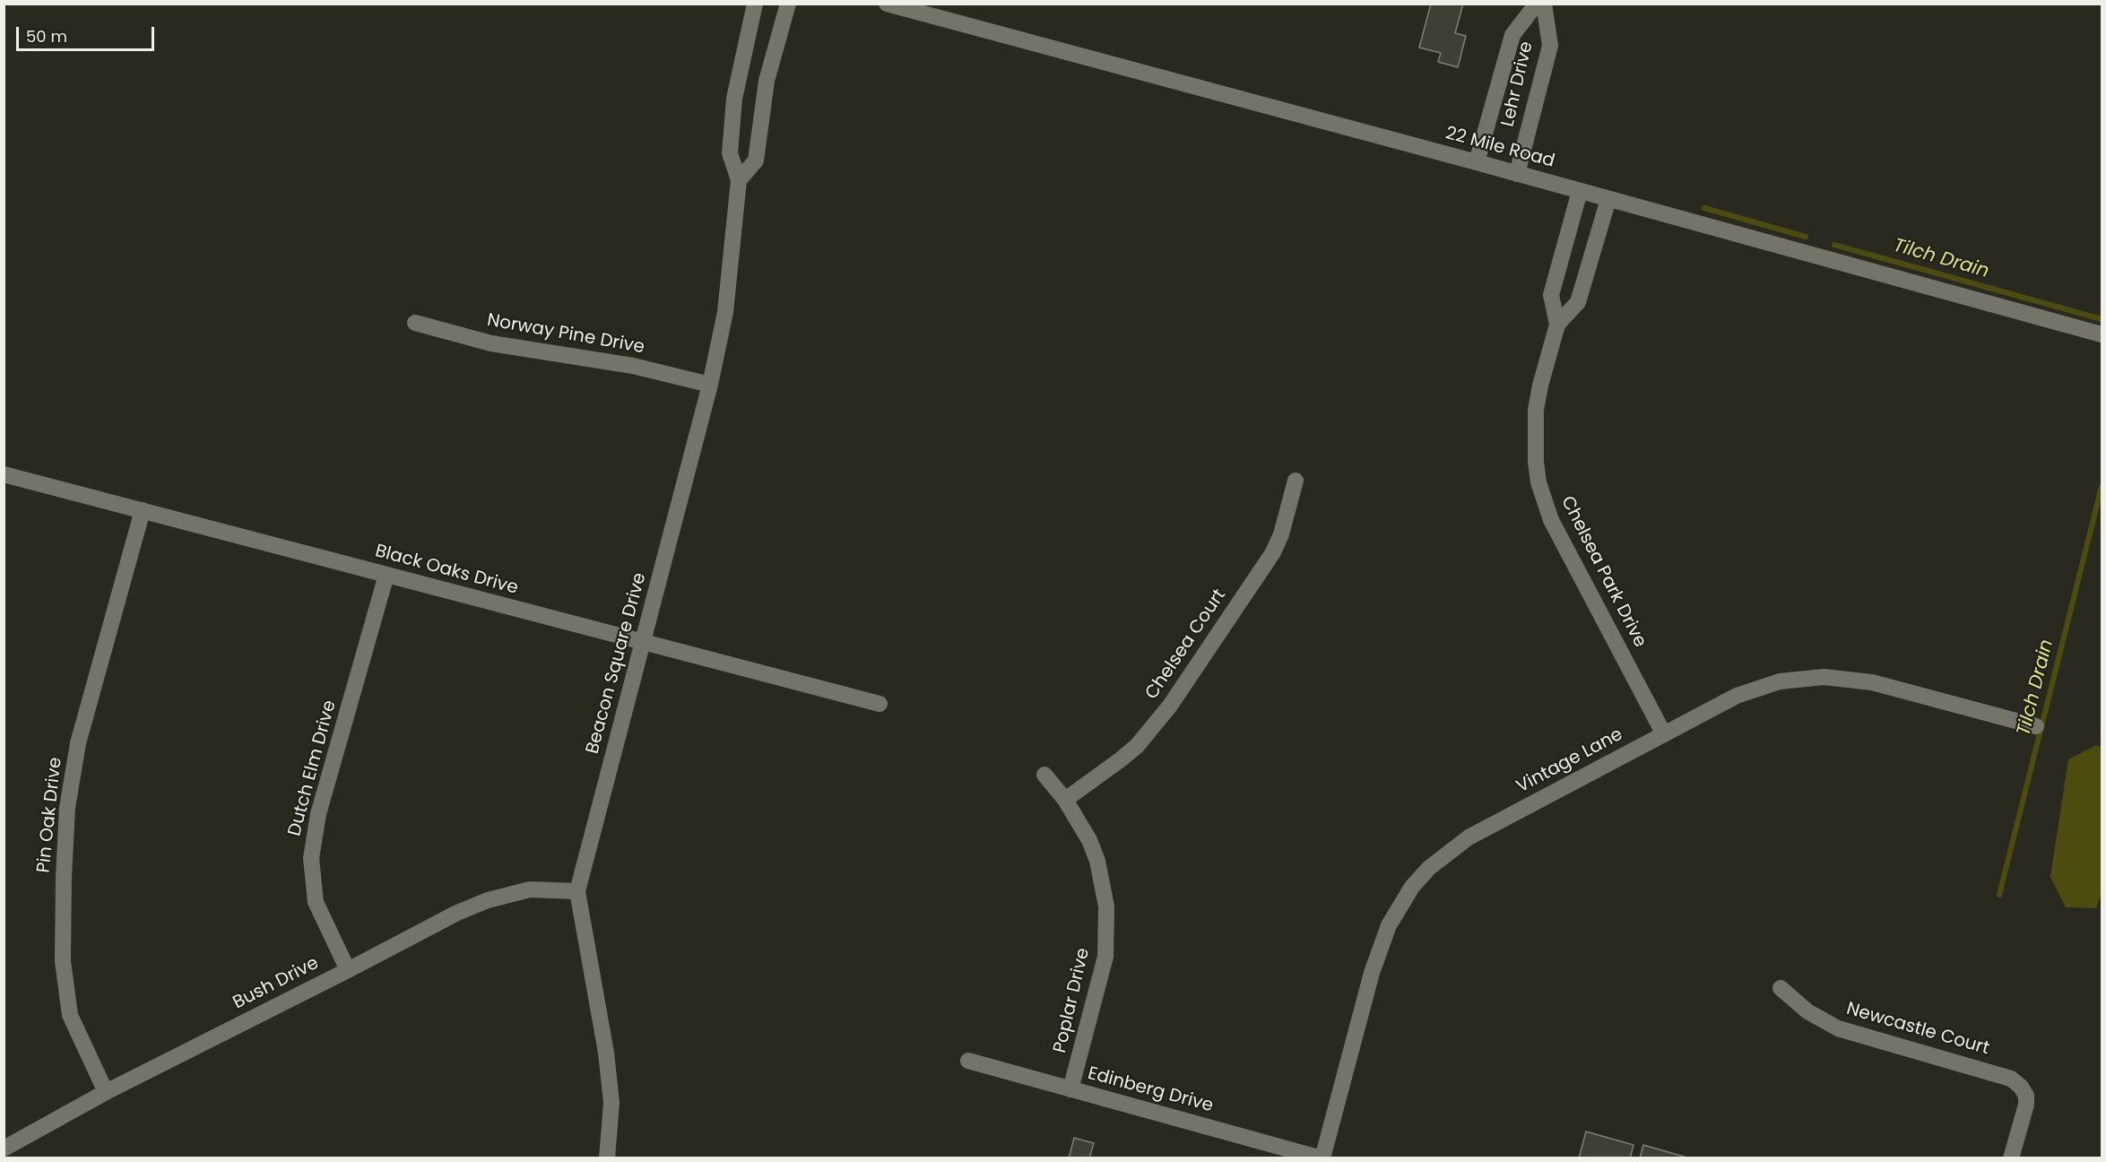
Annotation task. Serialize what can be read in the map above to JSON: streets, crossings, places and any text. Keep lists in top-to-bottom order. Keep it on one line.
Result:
{"streets":{"street":["Lehr Drive","22 Mile Road","Norway Pine Drive","Black Oaks Drive","Chelsea Park Drive","Chelsea Court","Beacon Square Drive","Vintage Lane","Dutch Elm Drive","Pin Oak Drive","Bush Drive","Poplar Drive","Newcastle Court","Edinberg Drive"]},"crossings":[["Lehr Drive","22 Mile Road"],["22 Mile Road","Chelsea Park Drive"],["Norway Pine Drive","Beacon Square Drive"],["Black Oaks Drive","Beacon Square Drive"],["Black Oaks Drive","Dutch Elm Drive"],["Black Oaks Drive","Pin Oak Drive"],["Chelsea Park Drive","Vintage Lane"],["Chelsea Court","Poplar Drive"],["Beacon Square Drive","Bush Drive"],["Vintage Lane","Edinberg Drive"],["Dutch Elm Drive","Bush Drive"],["Pin Oak Drive","Bush Drive"],["Poplar Drive","Edinberg Drive"]],"water":["Tilch Drain"],"scale_bar":"50 m"}
